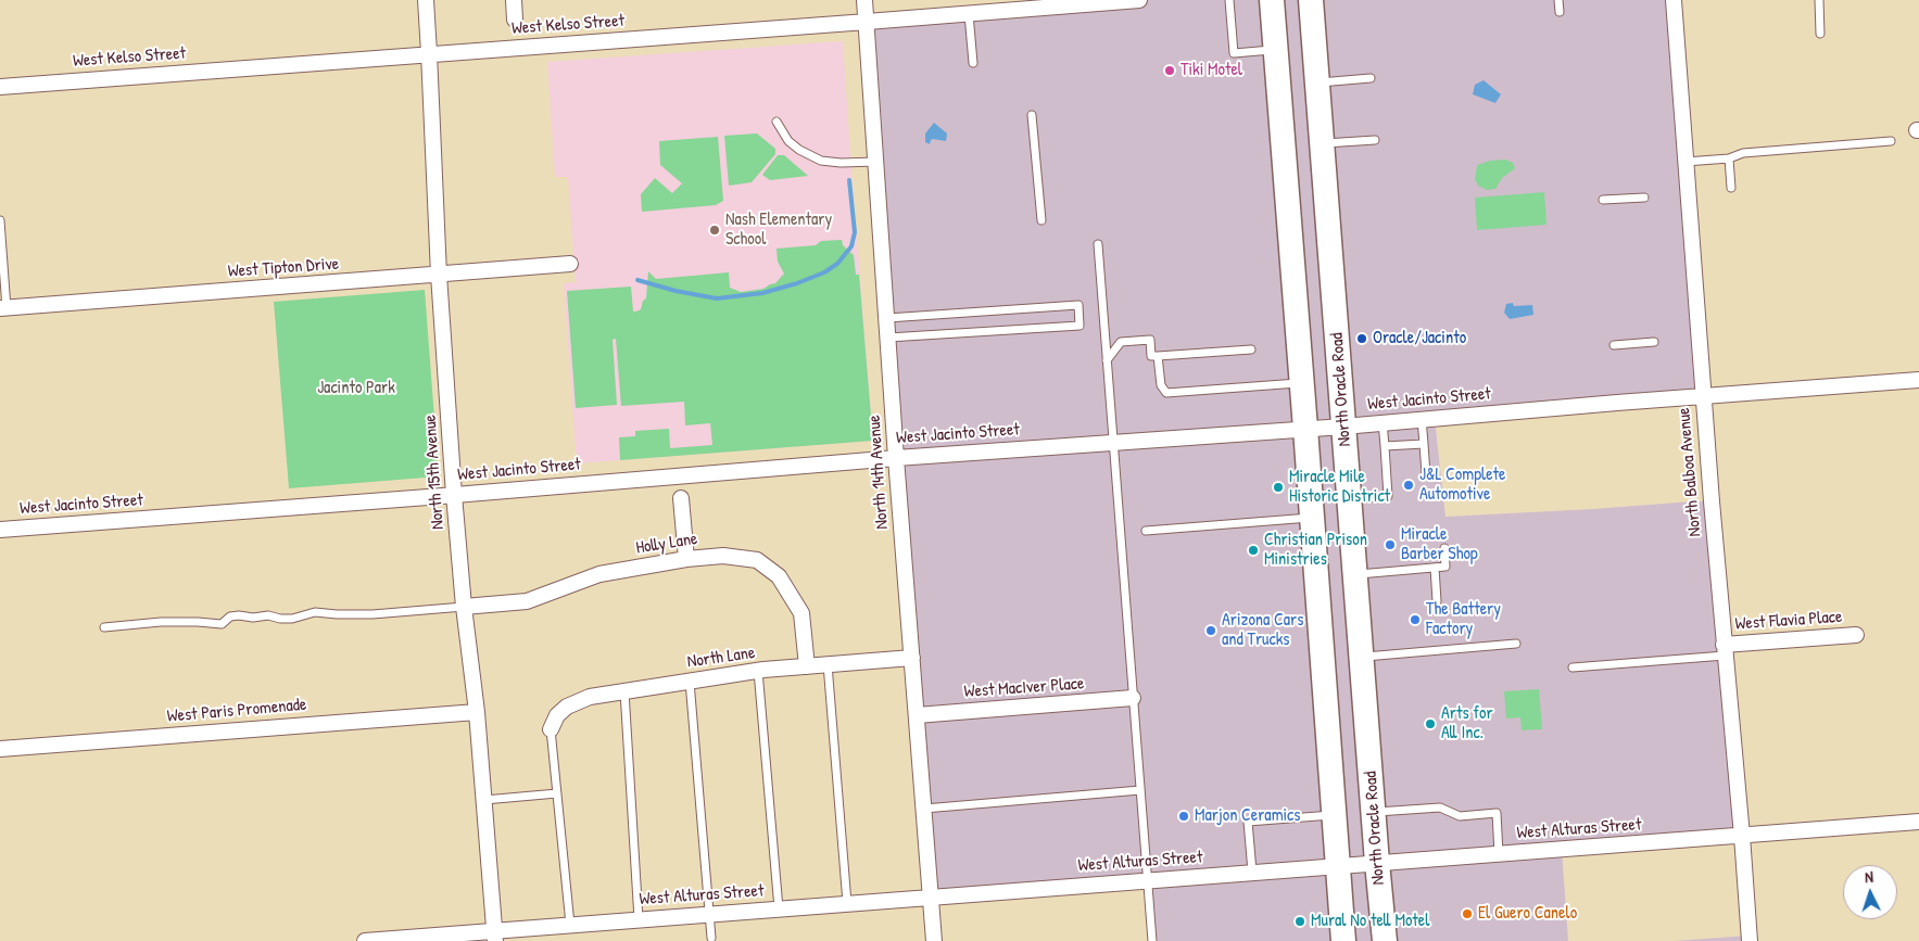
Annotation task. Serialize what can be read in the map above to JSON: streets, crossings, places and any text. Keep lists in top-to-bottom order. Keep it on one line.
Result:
{"streets":{"main road":["North Oracle Road"],"street":["West Kelso Street","West Tipton Drive","West Jacinto Street","North 15th Avenue","North 14th Avenue","North Balboa Avenue","Holly Lane","West Flavia Place","North Lane","West MacIver Place","West Paris Promenade","West Alturas Street"]},"crossings":[["West Kelso Street","North 15th Avenue"],["West Kelso Street","North 14th Avenue"],["West Tipton Drive","North 15th Avenue"],["North Oracle Road","West Jacinto Street"],["North Oracle Road","West Alturas Street"],["West Jacinto Street","North 15th Avenue"],["West Jacinto Street","North 14th Avenue"],["West Jacinto Street","North Balboa Avenue"],["North 15th Avenue","Holly Lane"],["North 15th Avenue","West Paris Promenade"],["North 15th Avenue","West Alturas Street"],["North 14th Avenue","North Lane"],["North 14th Avenue","West MacIver Place"],["North 14th Avenue","West Alturas Street"],["North Balboa Avenue","West Flavia Place"],["North Balboa Avenue","West Alturas Street"],["Holly Lane","North Lane"]],"parks":["Jacinto Park"],"places":["Tiki Motel","Nash Elementary School","Oracle/Jacinto","J&L Complete Automotive","Miracle Mile Historic District","Miracle Barber Shop","Christian Prison Ministries","The Battery Factory","Arizona Cars and Trucks","Arts for All Inc.","Marjon Ceramics","El Guero Canelo","Mural No tell Motel"],"north":"top"}
